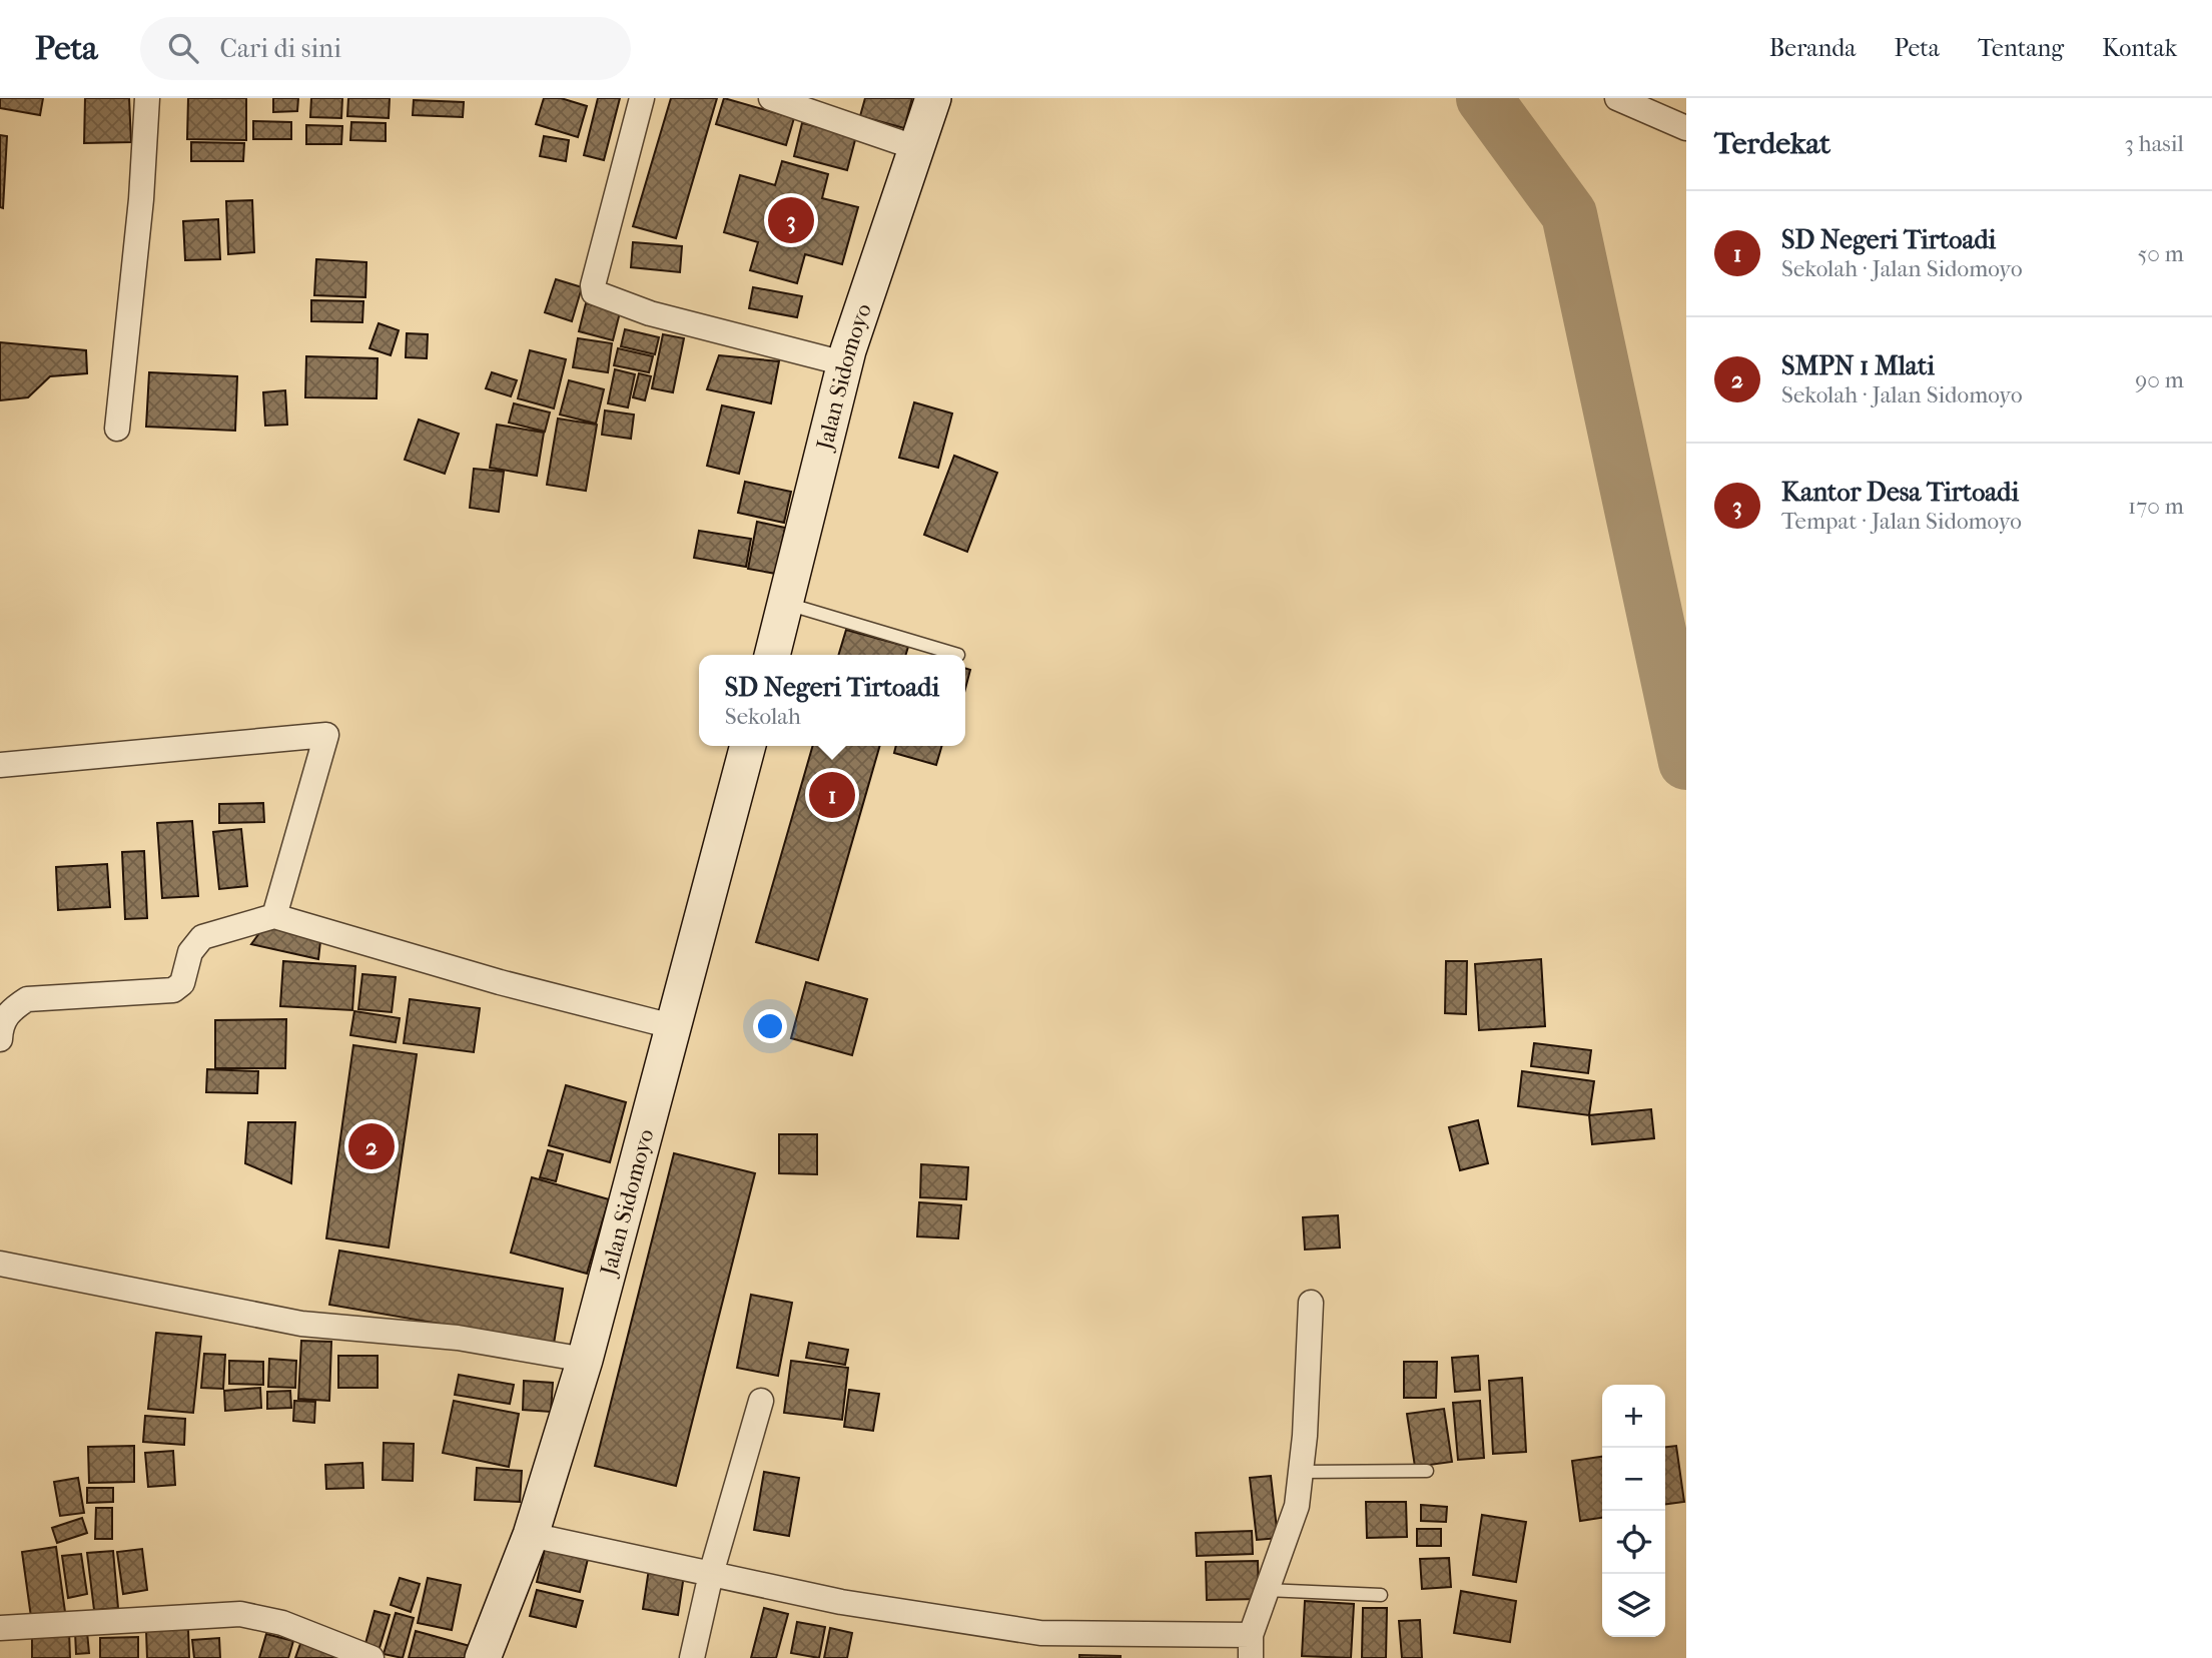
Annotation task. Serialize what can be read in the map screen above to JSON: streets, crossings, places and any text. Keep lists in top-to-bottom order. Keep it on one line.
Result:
{"streets":{"main road":["Jalan Sidomoyo"]},"page":{"header":"Peta","search":"Cari di sini","nav":["Beranda","Peta","Tentang","Kontak"],"heading":["Terdekat","3 hasil"],"list":[{"mark":"1","name":"SD Negeri Tirtoadi","note":"Sekolah · Jalan Sidomoyo","value":"50 m"},{"mark":"2","name":"SMPN 1 Mlati","note":"Sekolah · Jalan Sidomoyo","value":"90 m"},{"mark":"3","name":"Kantor Desa Tirtoadi","note":"Tempat · Jalan Sidomoyo","value":"170 m"}],"pins":["3","1","2"],"popup":["SD Negeri Tirtoadi","Sekolah"],"map_buttons":["+","−"]}}
